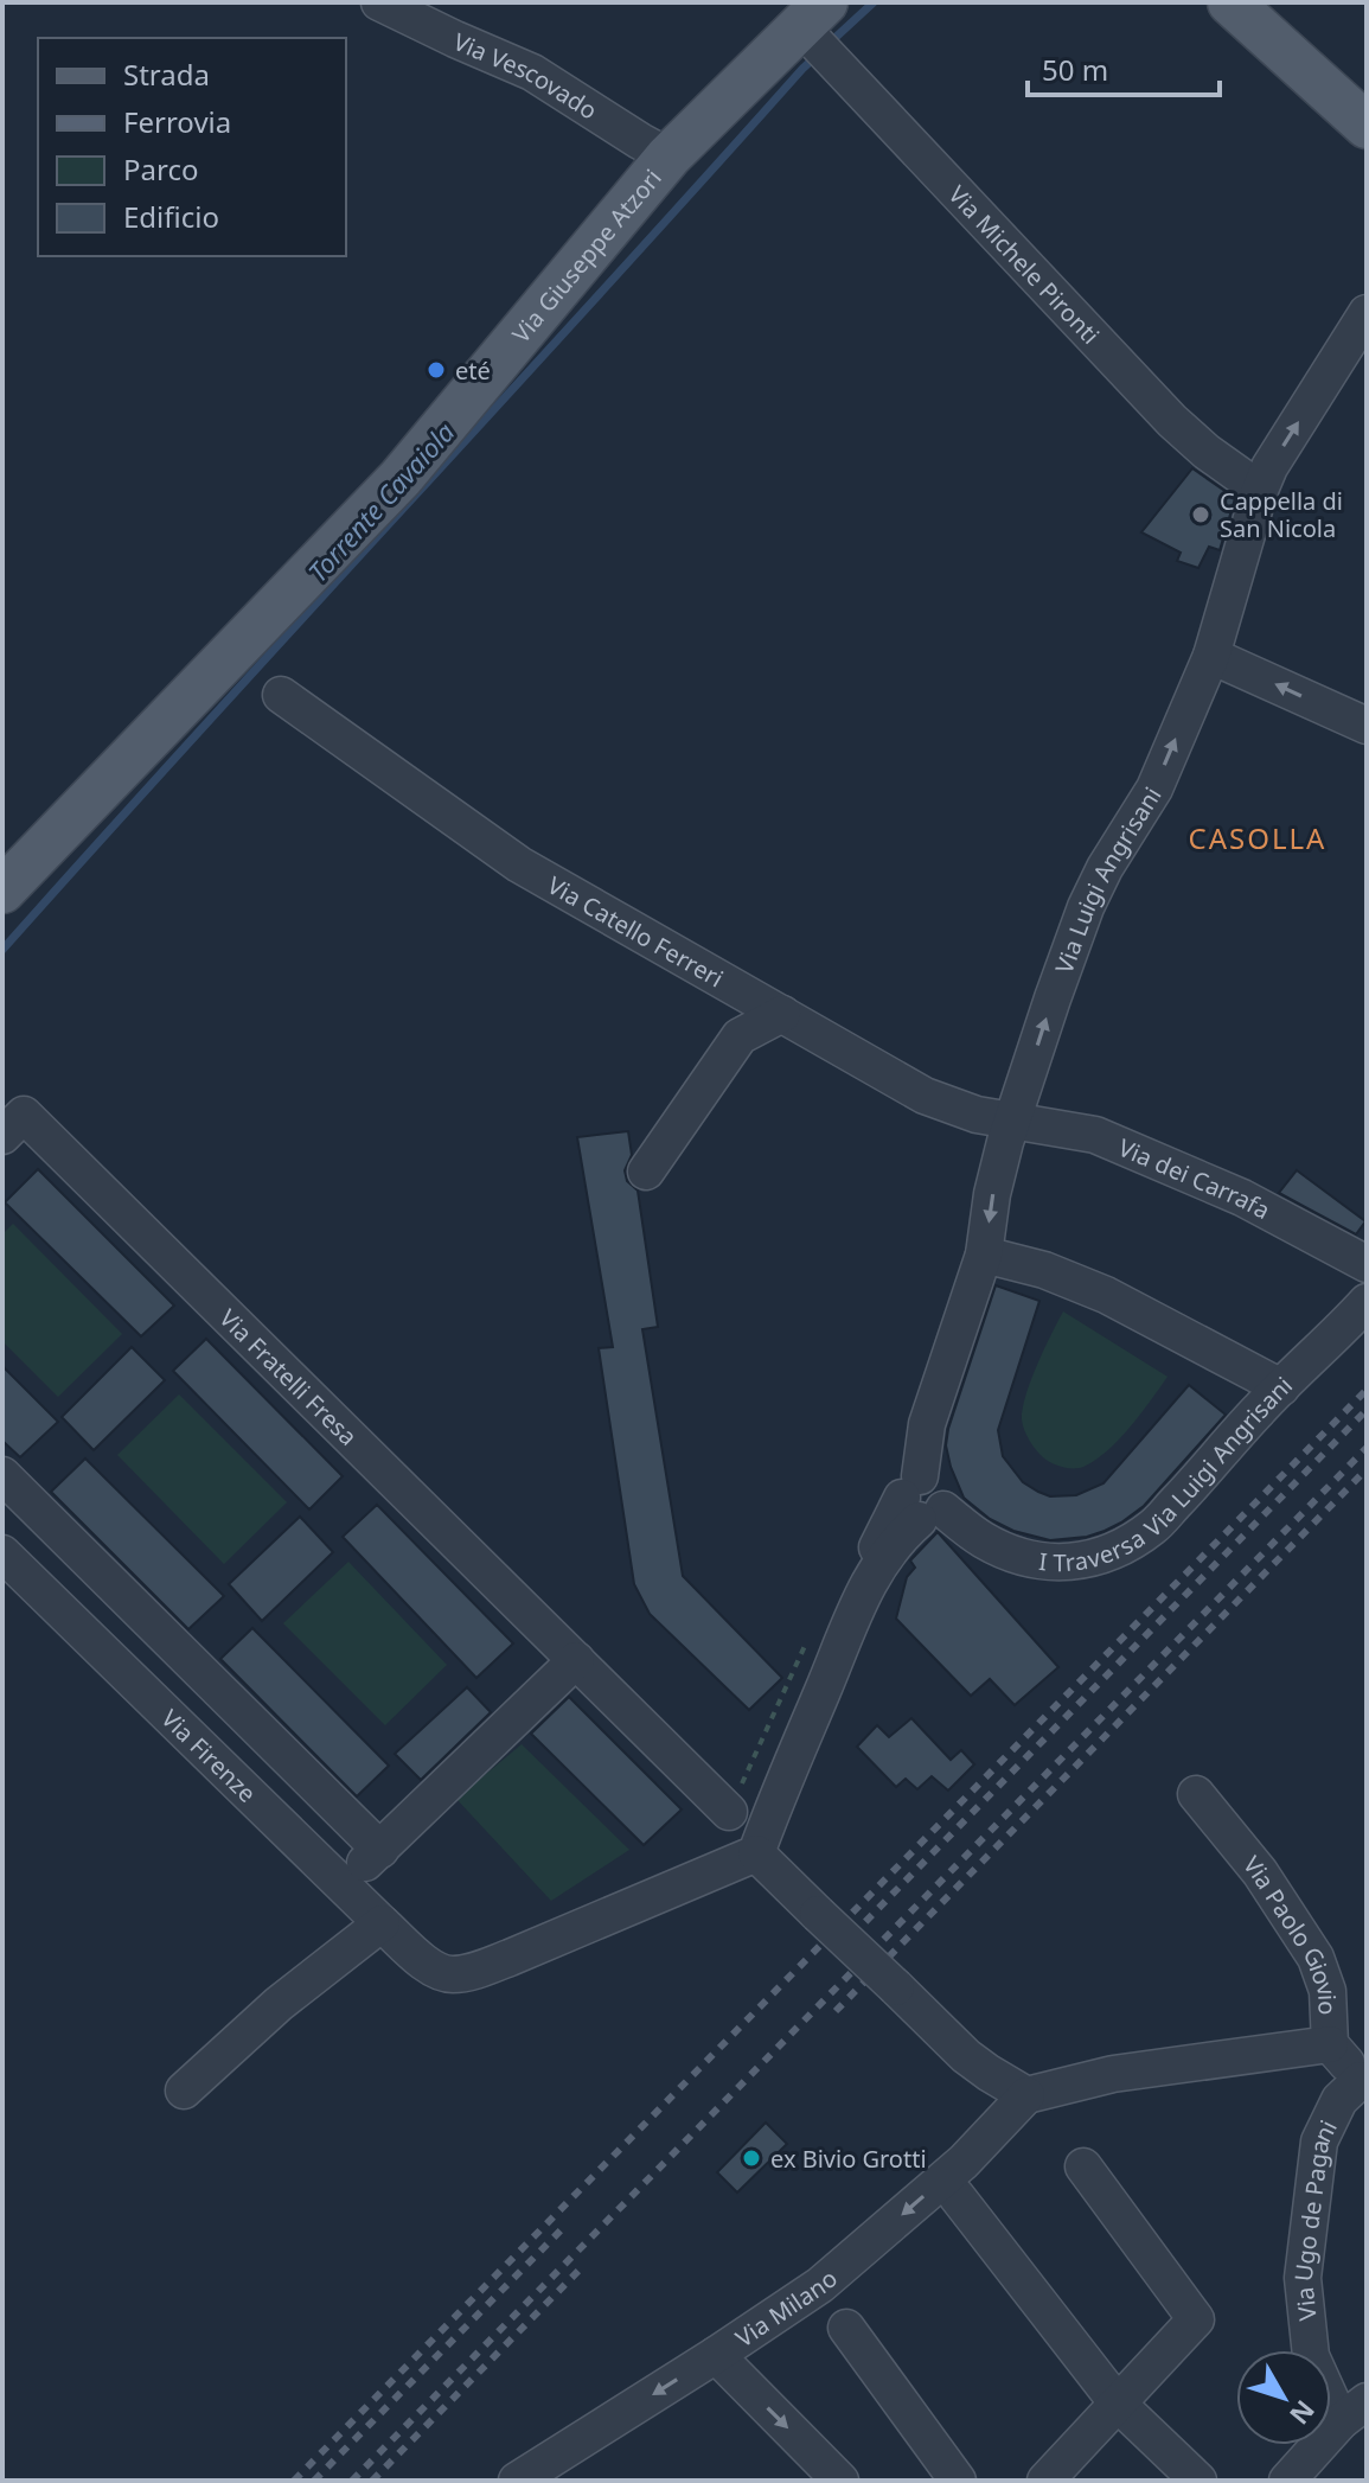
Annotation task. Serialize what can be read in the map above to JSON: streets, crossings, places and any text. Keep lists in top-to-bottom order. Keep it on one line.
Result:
{"streets":{"main road":["Via Giuseppe Atzori"],"street":["Via Vescovado","Via Michele Pironti","Via Luigi Angrisani","Via Catello Ferreri","Via dei Carrafa","Via Fratelli Fresa","I Traversa Via Luigi Angrisani","Via Firenze","Via Paolo Giovio","Via Ugo de Pagani","Via Milano"]},"crossings":[["Via Vescovado","Via Giuseppe Atzori"],["Via Giuseppe Atzori","Via Michele Pironti"],["Via Michele Pironti","Via Luigi Angrisani"],["Via Luigi Angrisani","Via Catello Ferreri"],["Via Luigi Angrisani","Via dei Carrafa"],["Via Luigi Angrisani","I Traversa Via Luigi Angrisani"],["Via Catello Ferreri","Via dei Carrafa"],["Via Paolo Giovio","Via Ugo de Pagani"]],"one_way":["Via Milano"],"districts":["CASOLLA"],"water":["Torrente Cavaiola"],"places":["eté","Cappella di San Nicola","ex Bivio Grotti"],"legend":["Strada","Ferrovia","Parco","Edificio"],"scale_bar":"50 m","north":"bottom right"}
